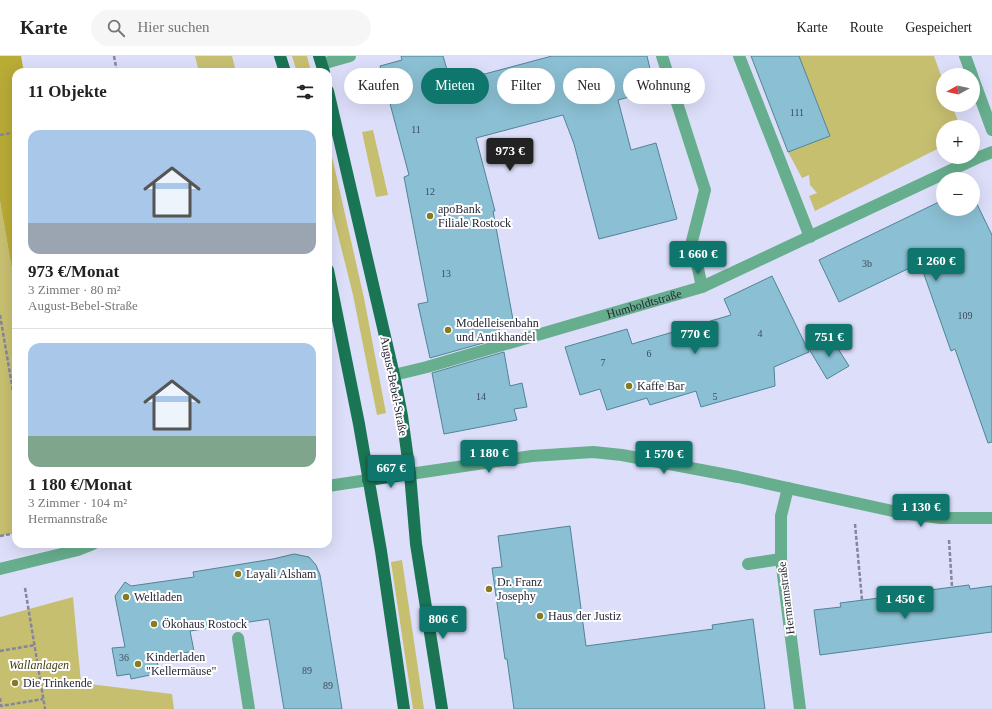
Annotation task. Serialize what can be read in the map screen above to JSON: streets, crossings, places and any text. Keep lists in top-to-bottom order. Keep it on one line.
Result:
{"streets":{"main road":["August-Bebel-Straße"],"street":["Humboldtstraße","Hermannstraße"]},"crossings":[["Humboldtstraße","August-Bebel-Straße"]],"parks":["Wallanlagen"],"places":["apoBank Filiale Rostock","Modelleisenbahn und Antikhandel","Kaffe Bar","Layali Alsham","Dr. Franz Josephy","Weltladen","Haus der Justiz","Ökohaus Rostock","Kinderladen \"Kellermäuse\"","Die Trinkende"],"house_numbers":["111","11","12","3b","13","109","4","6","7","14","5","36","89","89"],"north":"left","page":{"header":"Karte","search":"Hier suchen","nav":["Karte","Route","Gespeichert"],"map_buttons":["+","−"],"chip":["Kaufen","Mieten","Filter","Neu","Wohnung"],"heading":"11 Objekte","list":[{"name":"973 €/Monat","note":"3 Zimmer · 80 m² · August-Bebel-Straße"},{"name":"1 180 €/Monat","note":"3 Zimmer · 104 m² · Hermannstraße"}],"price":["973 €","1 660 €","1 260 €","770 €","751 €","1 180 €","1 570 €","667 €","1 130 €","1 450 €","806 €"]}}
